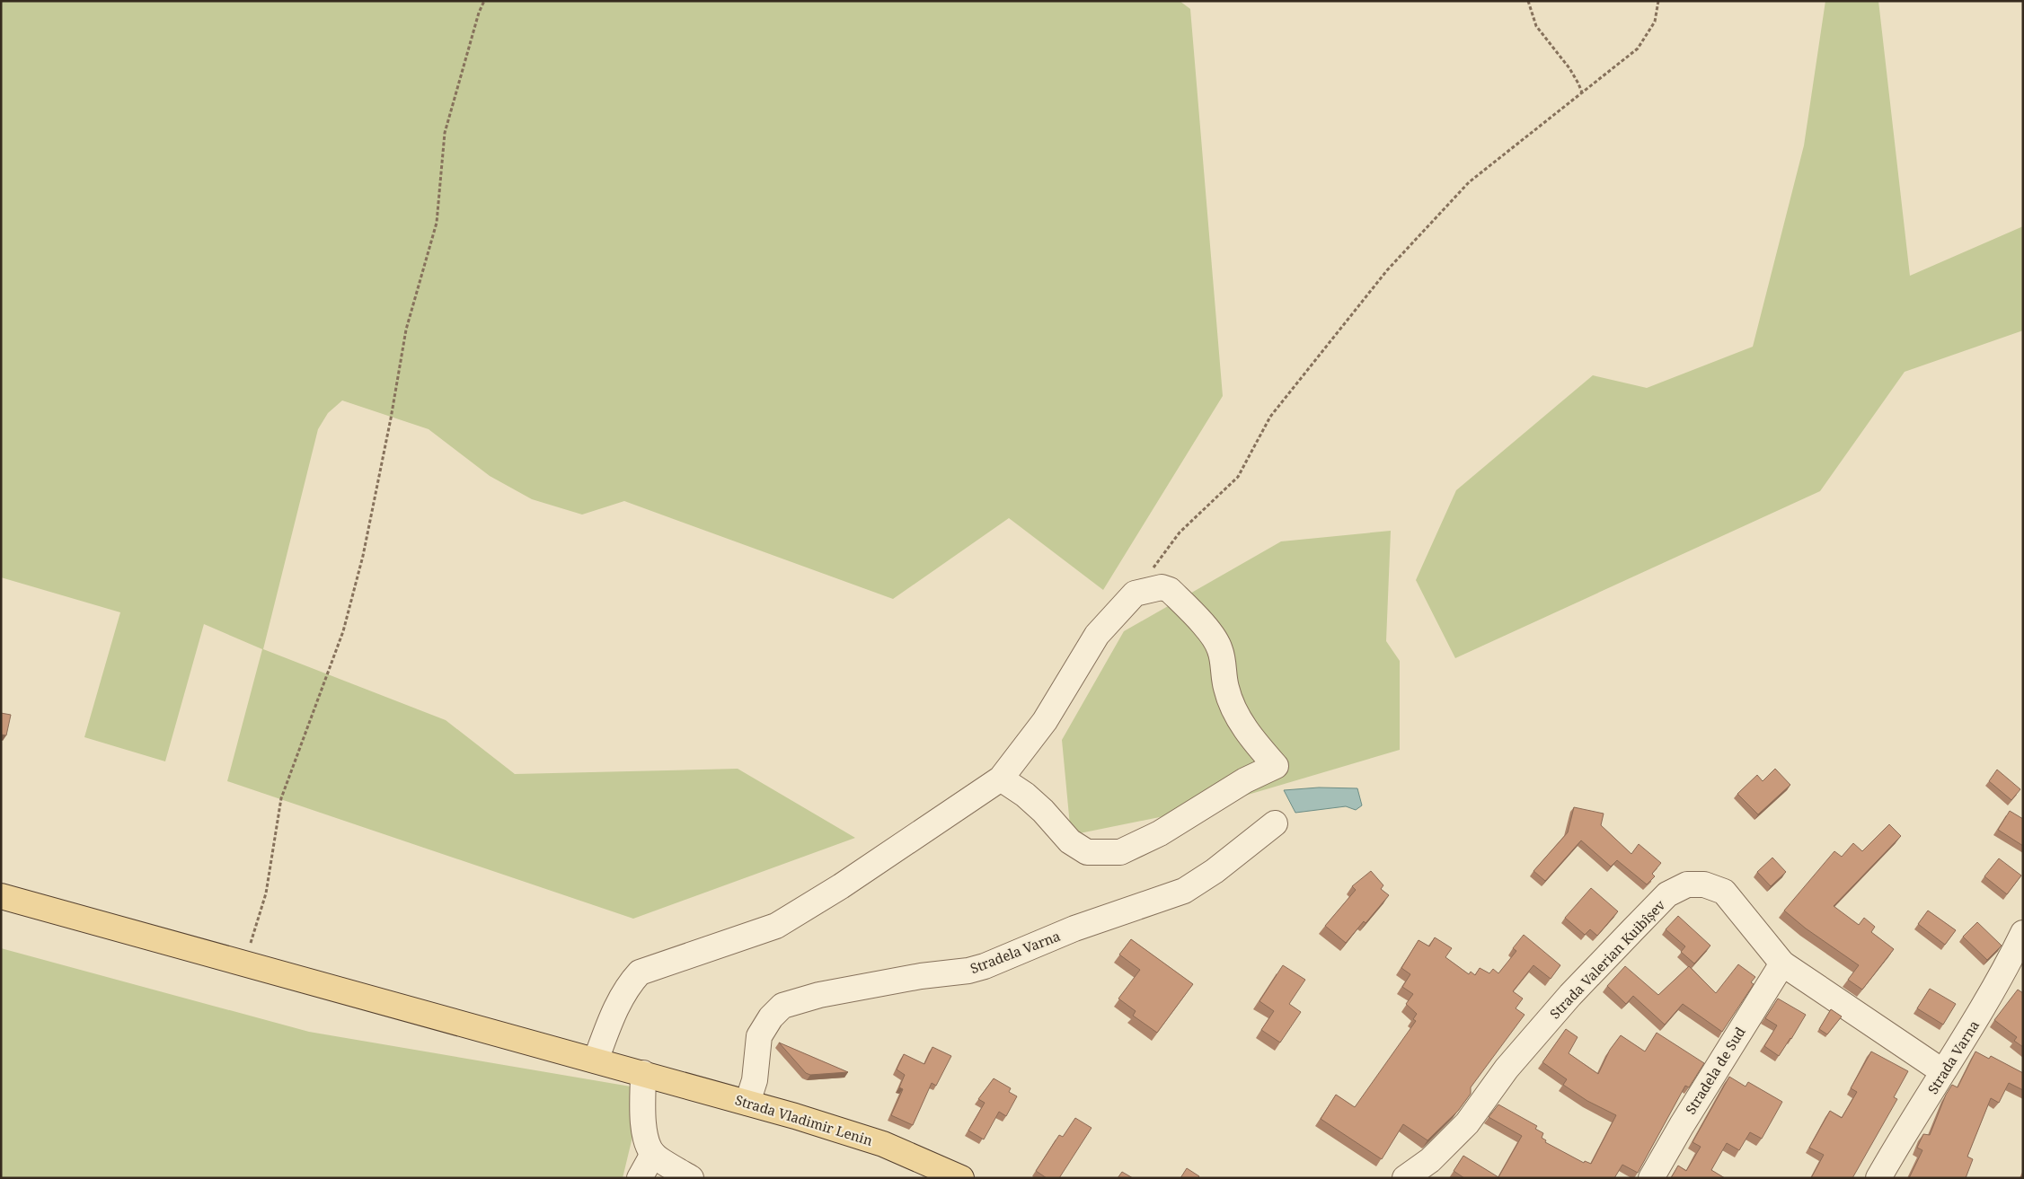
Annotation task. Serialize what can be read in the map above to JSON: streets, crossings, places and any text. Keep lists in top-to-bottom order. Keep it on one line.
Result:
{"streets":{"main road":["Strada Vladimir Lenin"],"street":["Stradela Varna","Strada Valerian Kuibîșev","Strada Varna","Stradela de Sud"]},"crossings":[["Stradela Varna","Strada Vladimir Lenin"],["Strada Valerian Kuibîșev","Strada Varna"],["Strada Valerian Kuibîșev","Stradela de Sud"]]}
